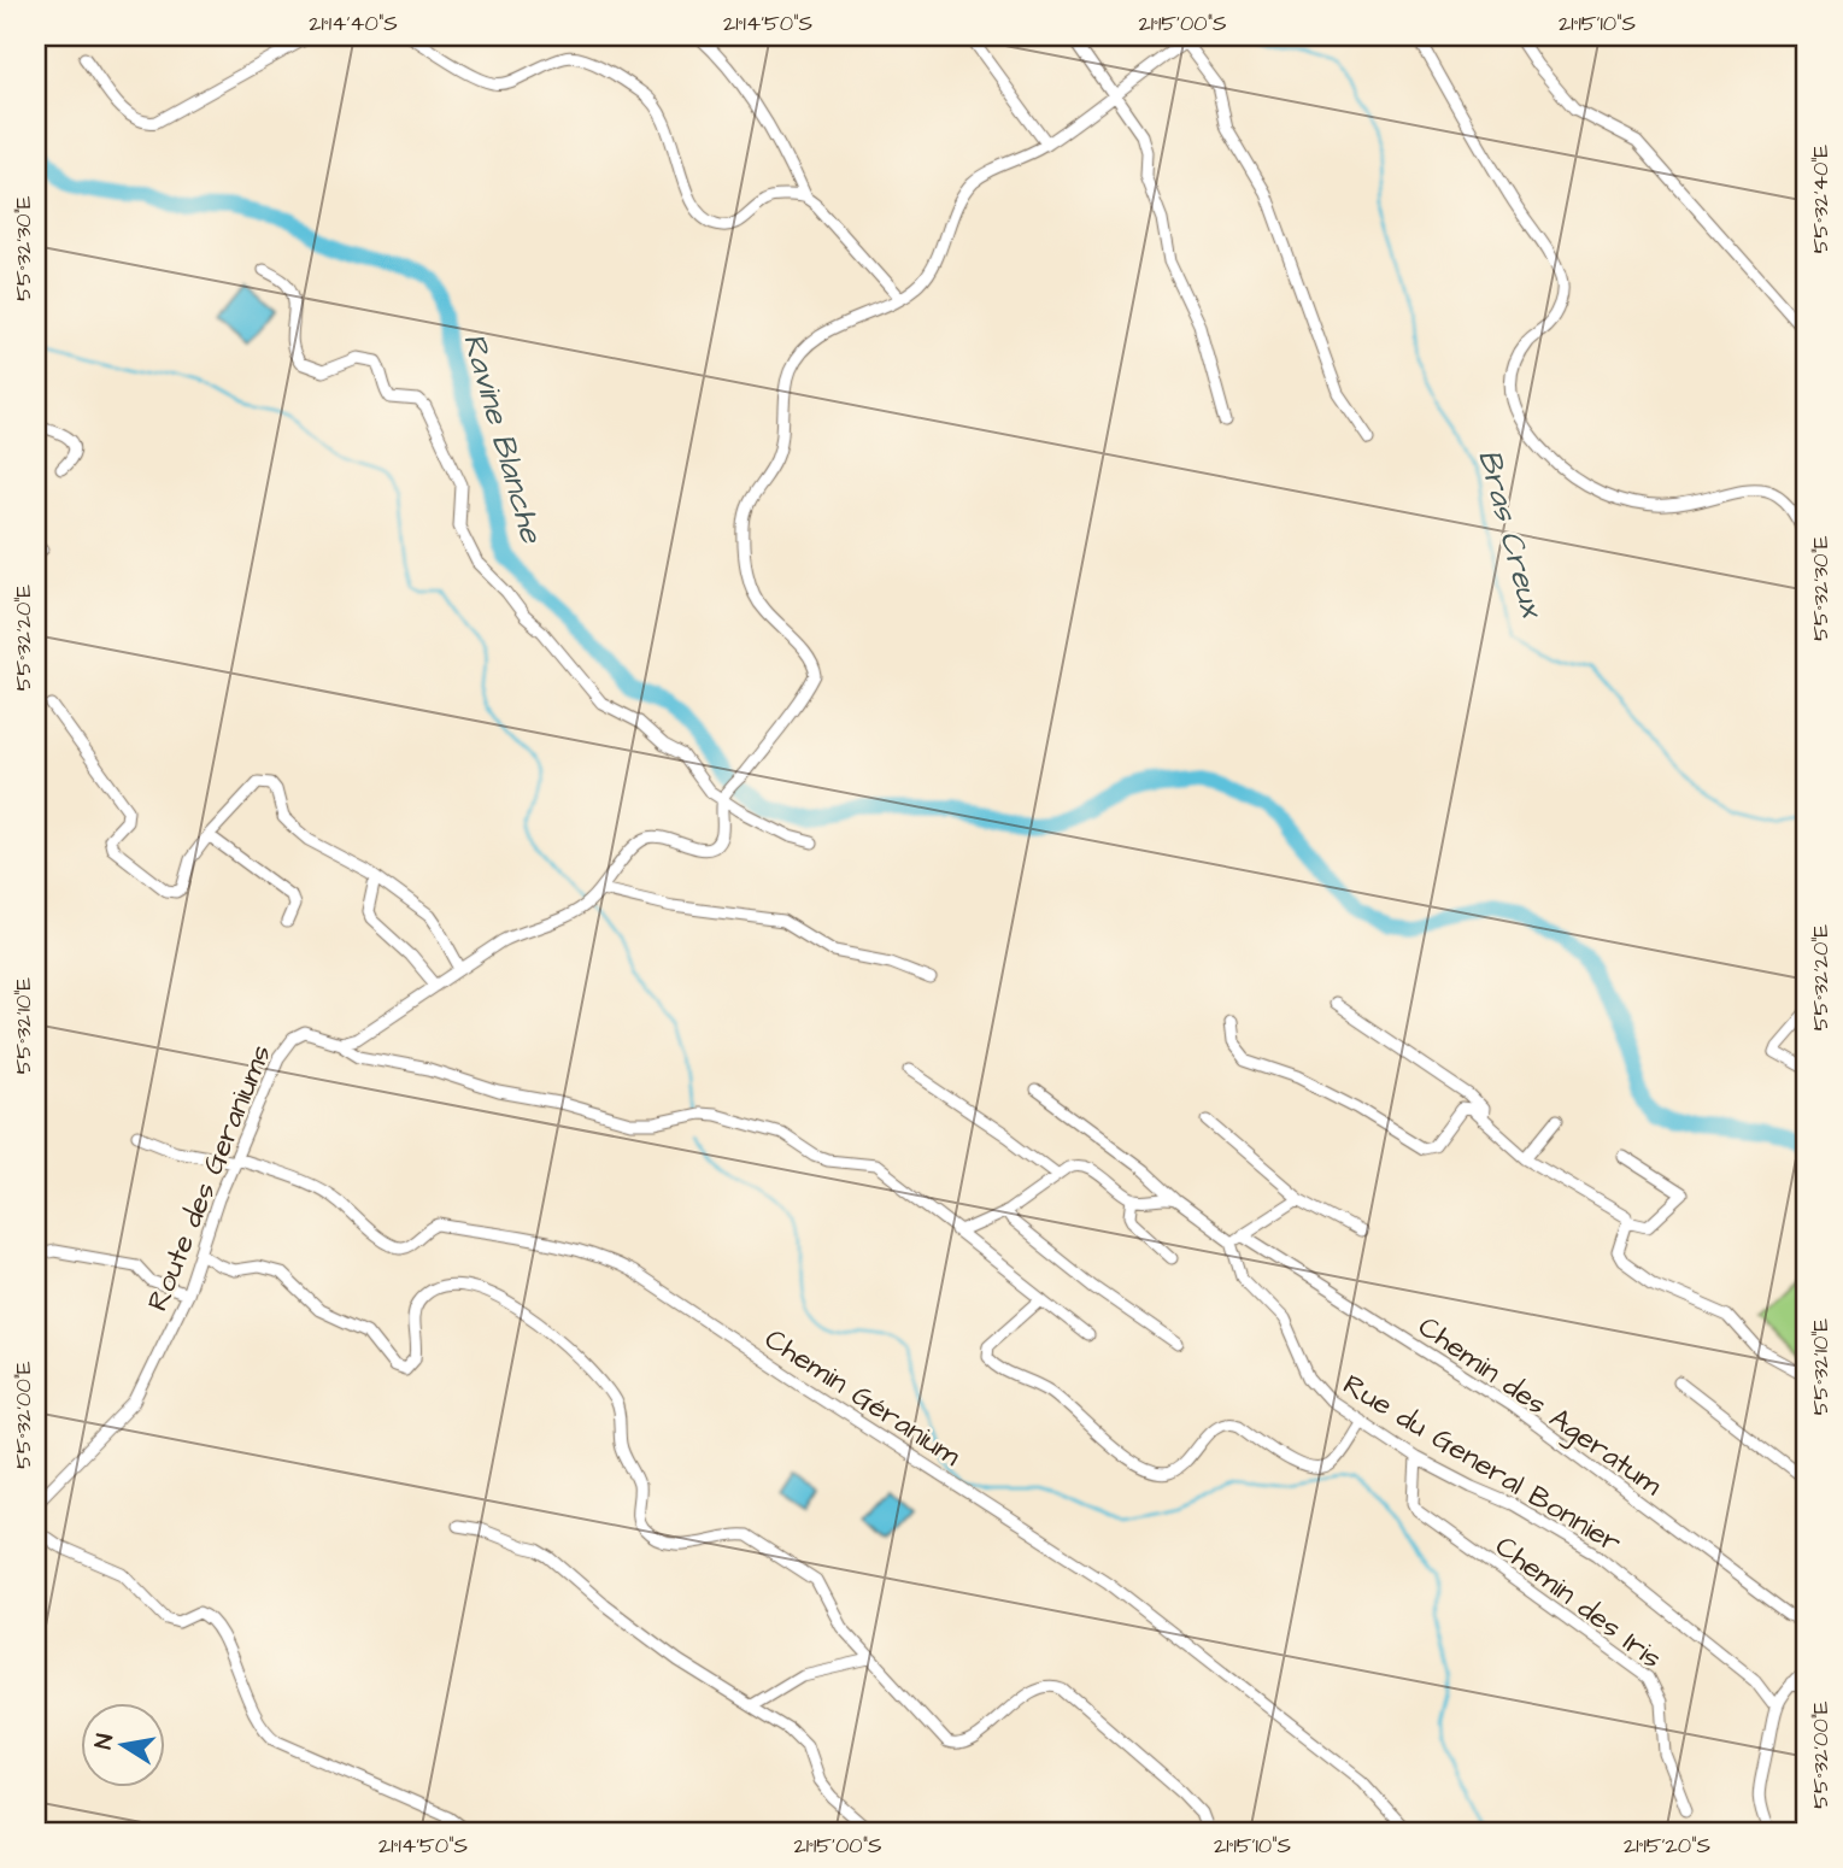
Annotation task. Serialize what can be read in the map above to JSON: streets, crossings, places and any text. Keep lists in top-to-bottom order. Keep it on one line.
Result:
{"streets":{"street":["Route des Geraniums","Chemin Géranium","Chemin des Ageratum","Rue du General Bonnier","Chemin des Iris"]},"crossings":[["Route des Geraniums","Chemin Géranium"],["Chemin des Ageratum","Rue du General Bonnier"],["Rue du General Bonnier","Chemin des Iris"]],"water":["Ravine Blanche","Bras Creux"],"north":"left","coordinates":["21°14'40\"S","21°14'50\"S","21°15'00\"S","21°15'10\"S","55°32'40\"E","55°32'30\"E","55°32'20\"E","55°32'10\"E","55°32'00\"E","21°15'20\"S"]}
